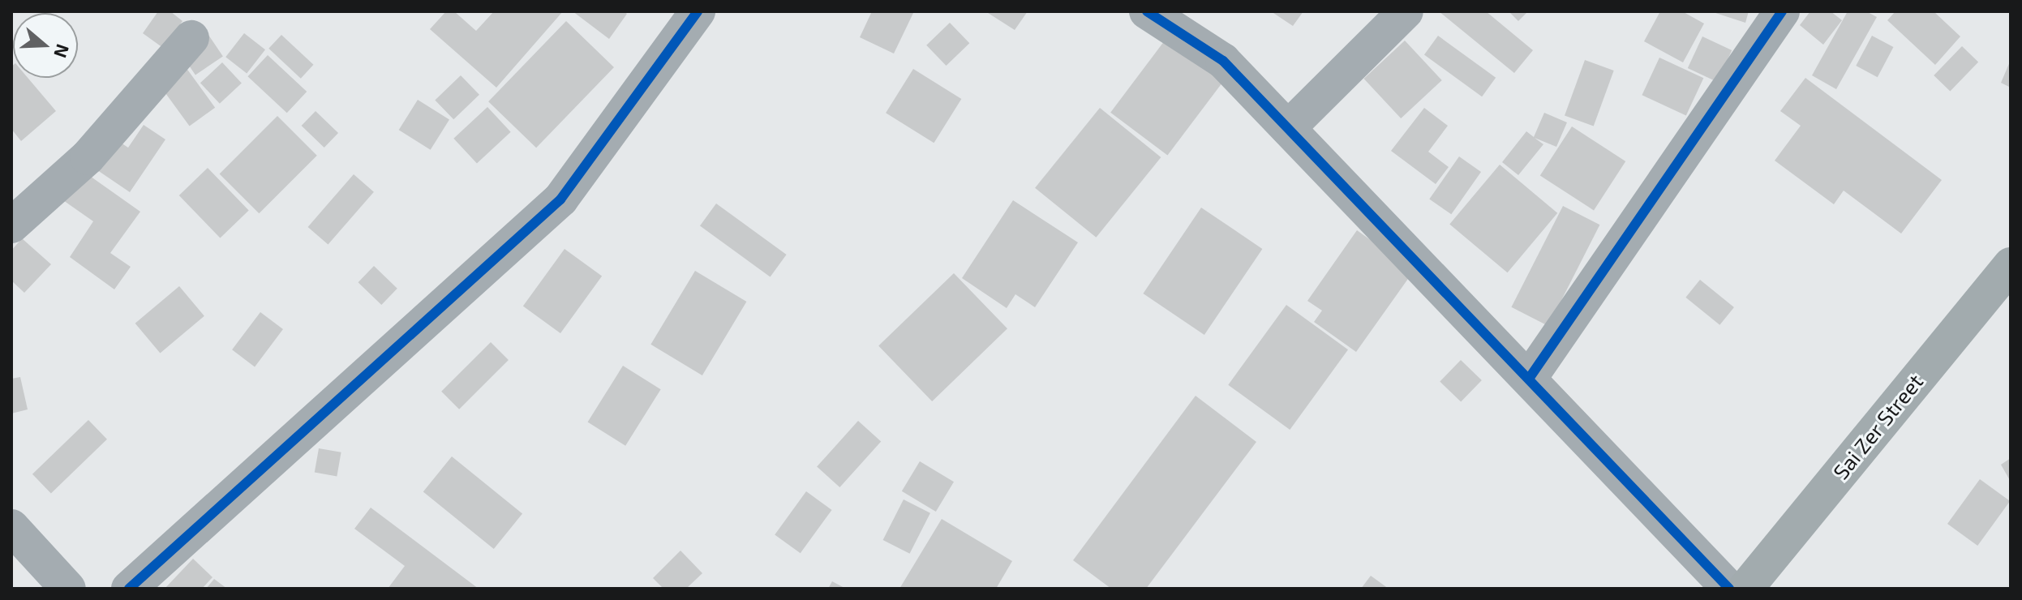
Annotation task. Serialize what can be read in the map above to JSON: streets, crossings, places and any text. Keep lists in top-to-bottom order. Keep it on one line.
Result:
{"streets":{"highway":["Sai Zer Street"]},"north":"right"}
